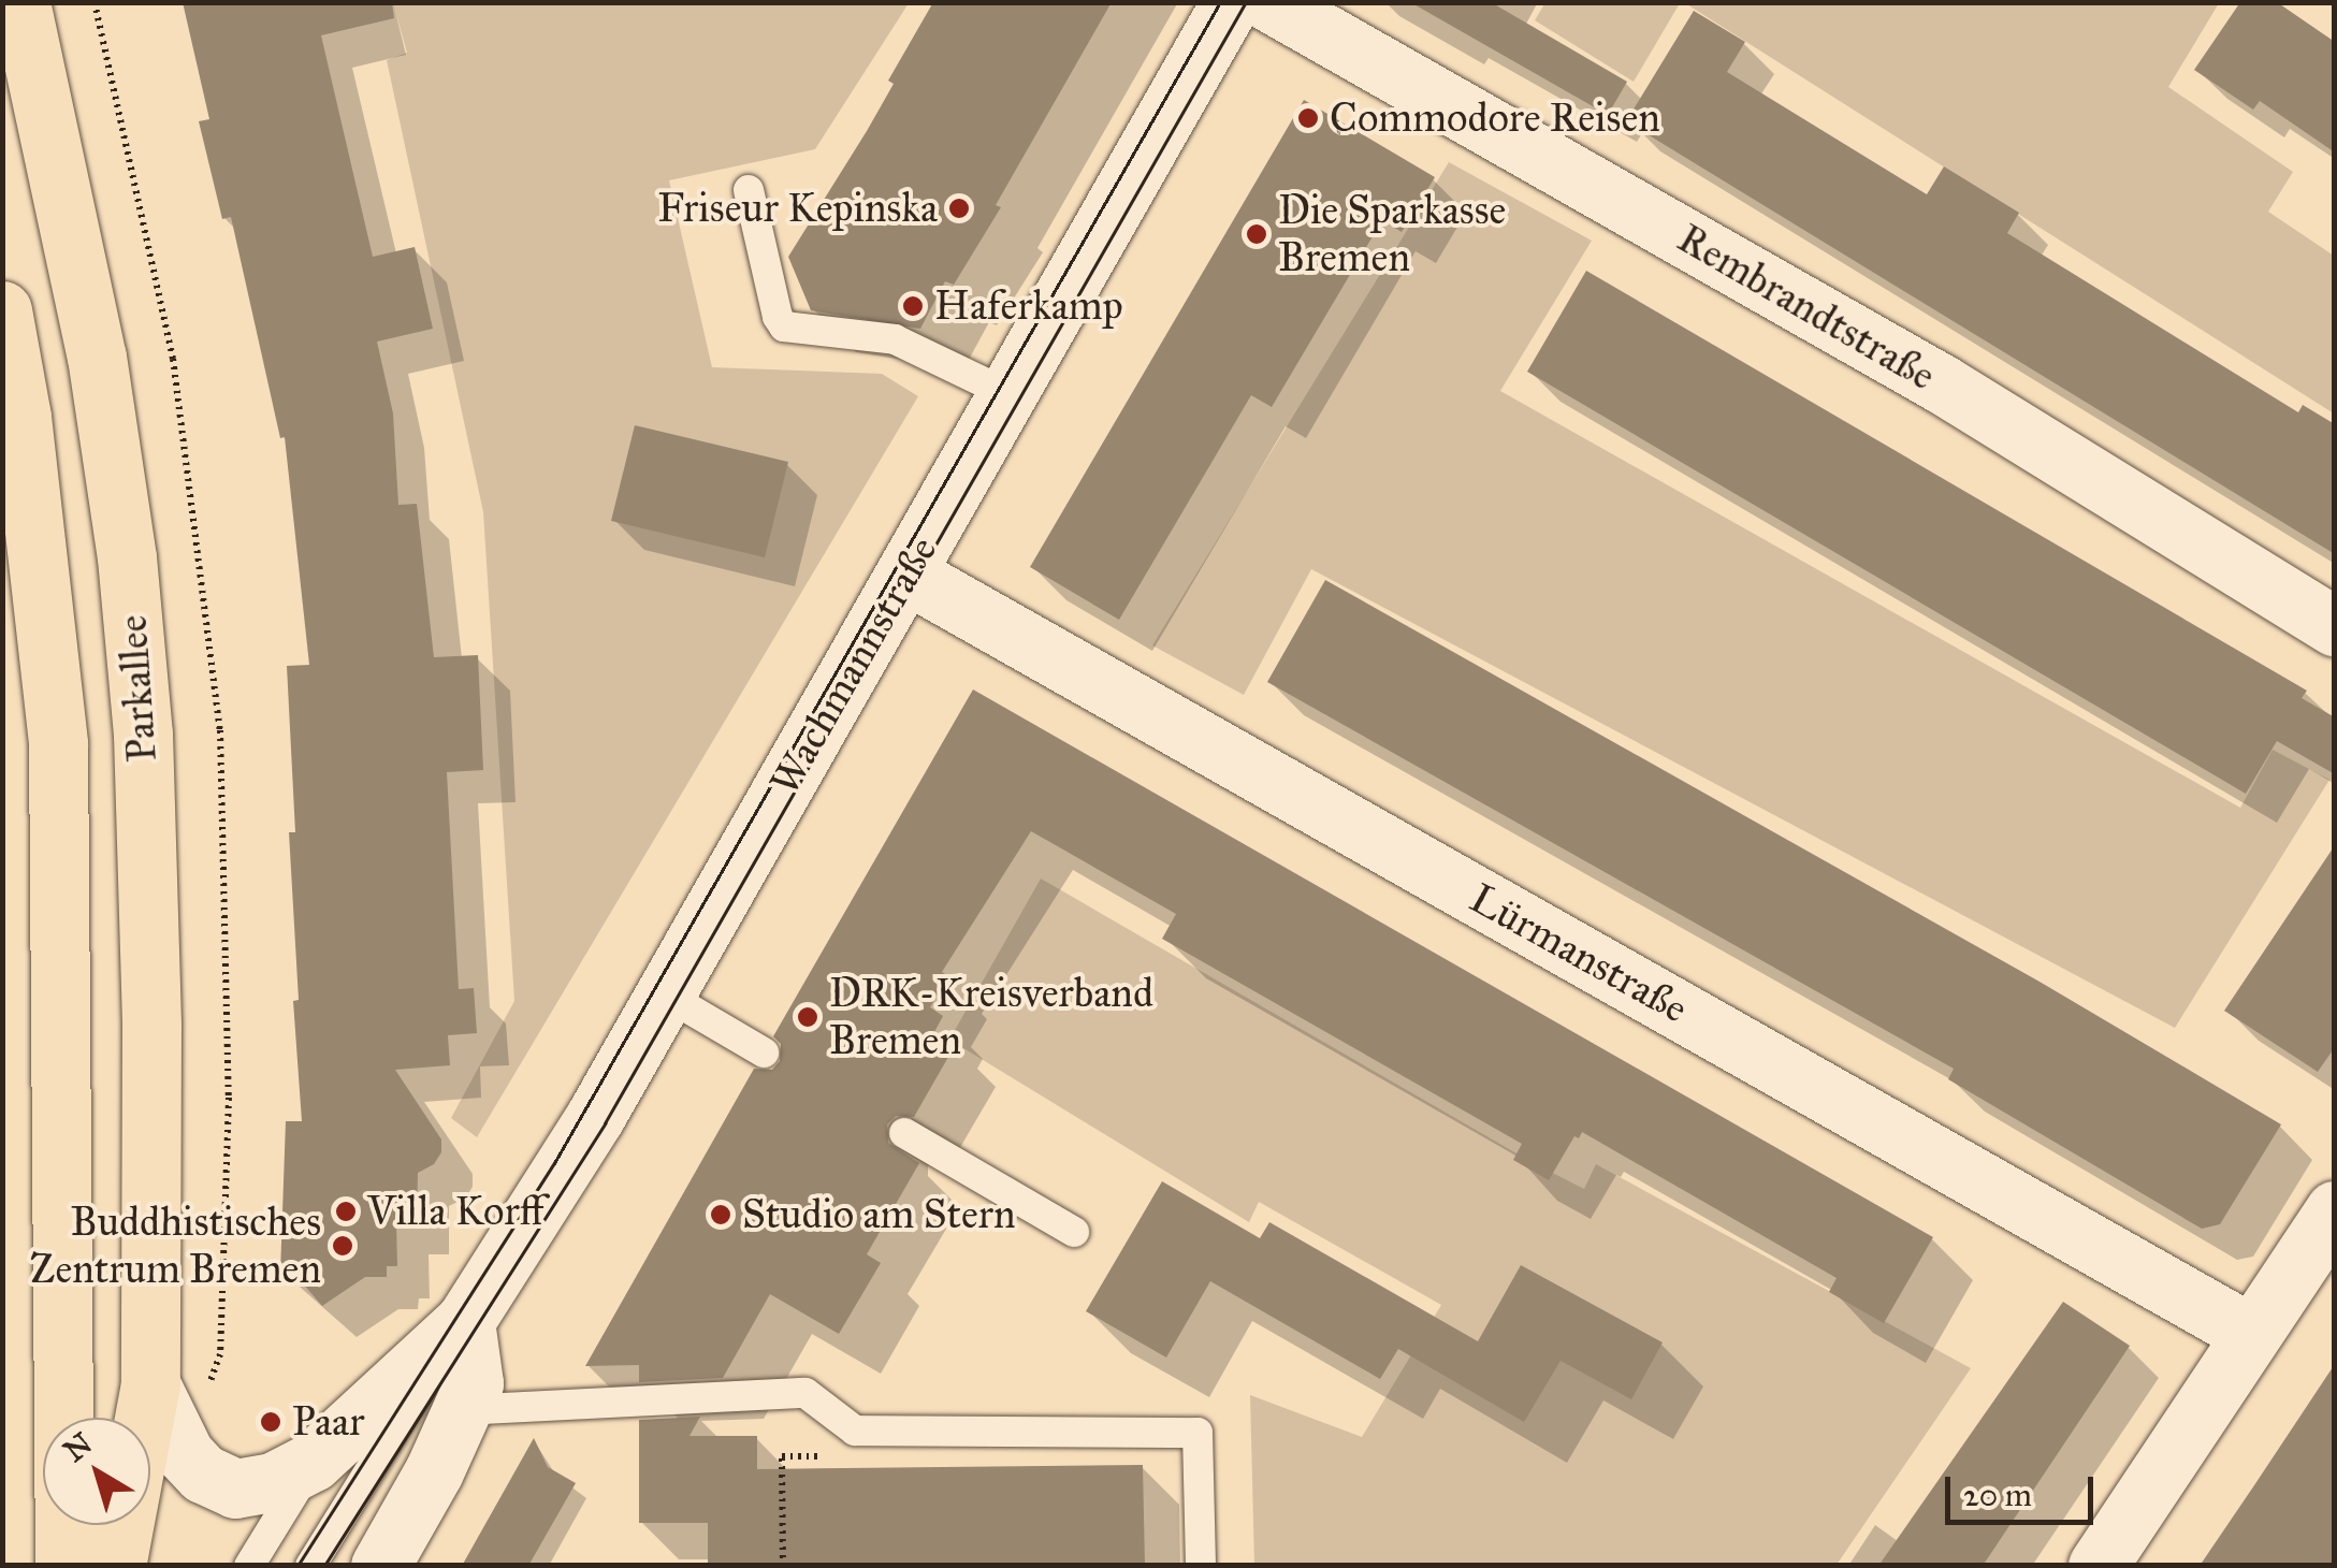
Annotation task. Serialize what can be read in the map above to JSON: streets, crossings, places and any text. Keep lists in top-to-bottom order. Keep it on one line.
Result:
{"streets":{"main road":["Parkallee"],"street":["Rembrandtstraße","Wachmannstraße","Lürmanstraße"]},"crossings":[["Wachmannstraße","Parkallee"],["Wachmannstraße","Lürmanstraße"]],"places":["Commodore Reisen","Friseur Kepinska","Die Sparkasse Bremen","Haferkamp","DRK-Kreisverband Bremen","Villa Korff","Studio am Stern","Buddhistisches Zentrum Bremen","Paar"],"scale_bar":"20 m","north":"top left"}
